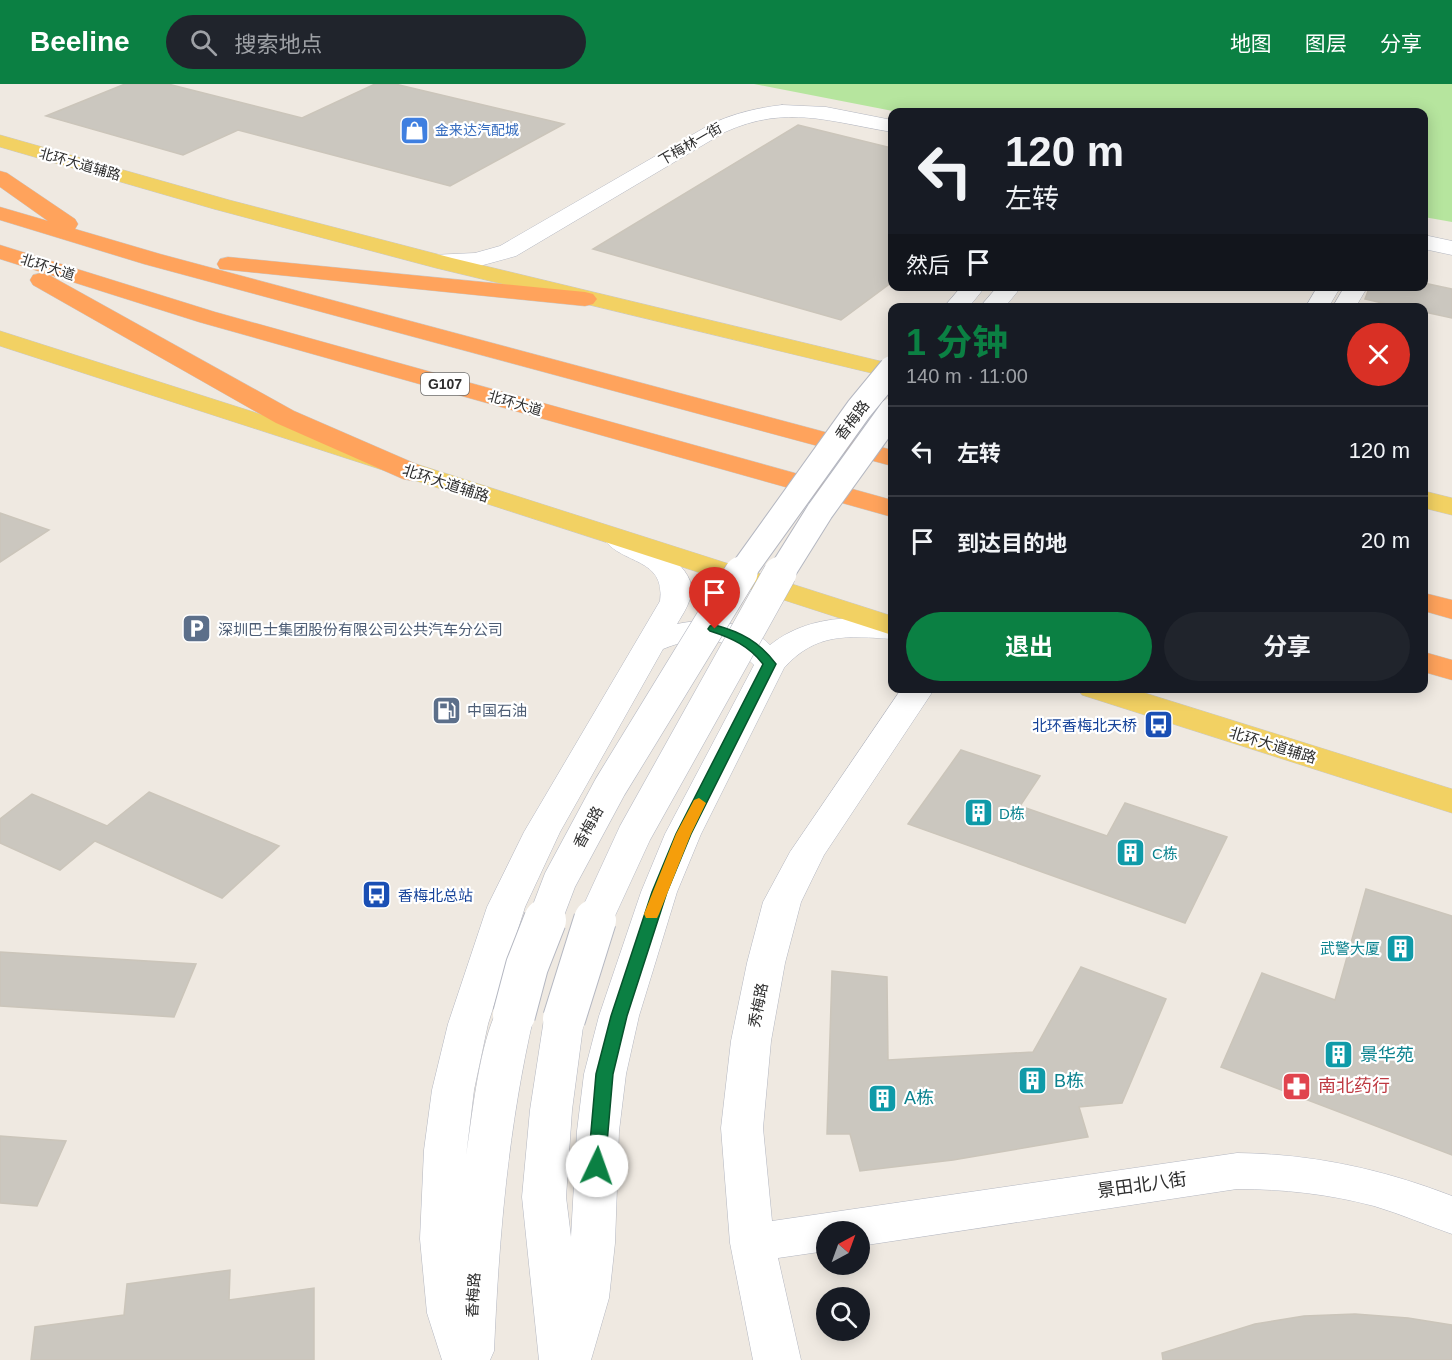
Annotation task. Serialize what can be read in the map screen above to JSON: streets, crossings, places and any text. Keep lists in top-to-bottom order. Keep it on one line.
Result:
{"streets":{"highway":["北环大道","G107"],"main road":["下梅林一街","北环大道辅路","香梅路","秀梅路","景田北八街"]},"crossings":[["秀梅路","景田北八街"]],"places":{"shop":["金来达汽配城"],"parking":["深圳巴士集团股份有限公司公共汽车分公司"],"fuel station":["中国石油"],"bus stop":["北环香梅北天桥","香梅北总站"],"building":["D栋","C栋","武警大厦","景华苑","B栋","A栋"],"pharmacy":["南北药行"]},"north":"top right","page":{"header":"Beeline","search":"搜索地点","nav":["地图","图层","分享"],"turn":["120 m","左转"],"then":"然后","heading":["1 分钟","140 m · 11:00"],"list":[{"name":"左转","value":"120 m"},{"name":"到达目的地","value":"20 m"}],"buttons":["退出","分享"]}}
